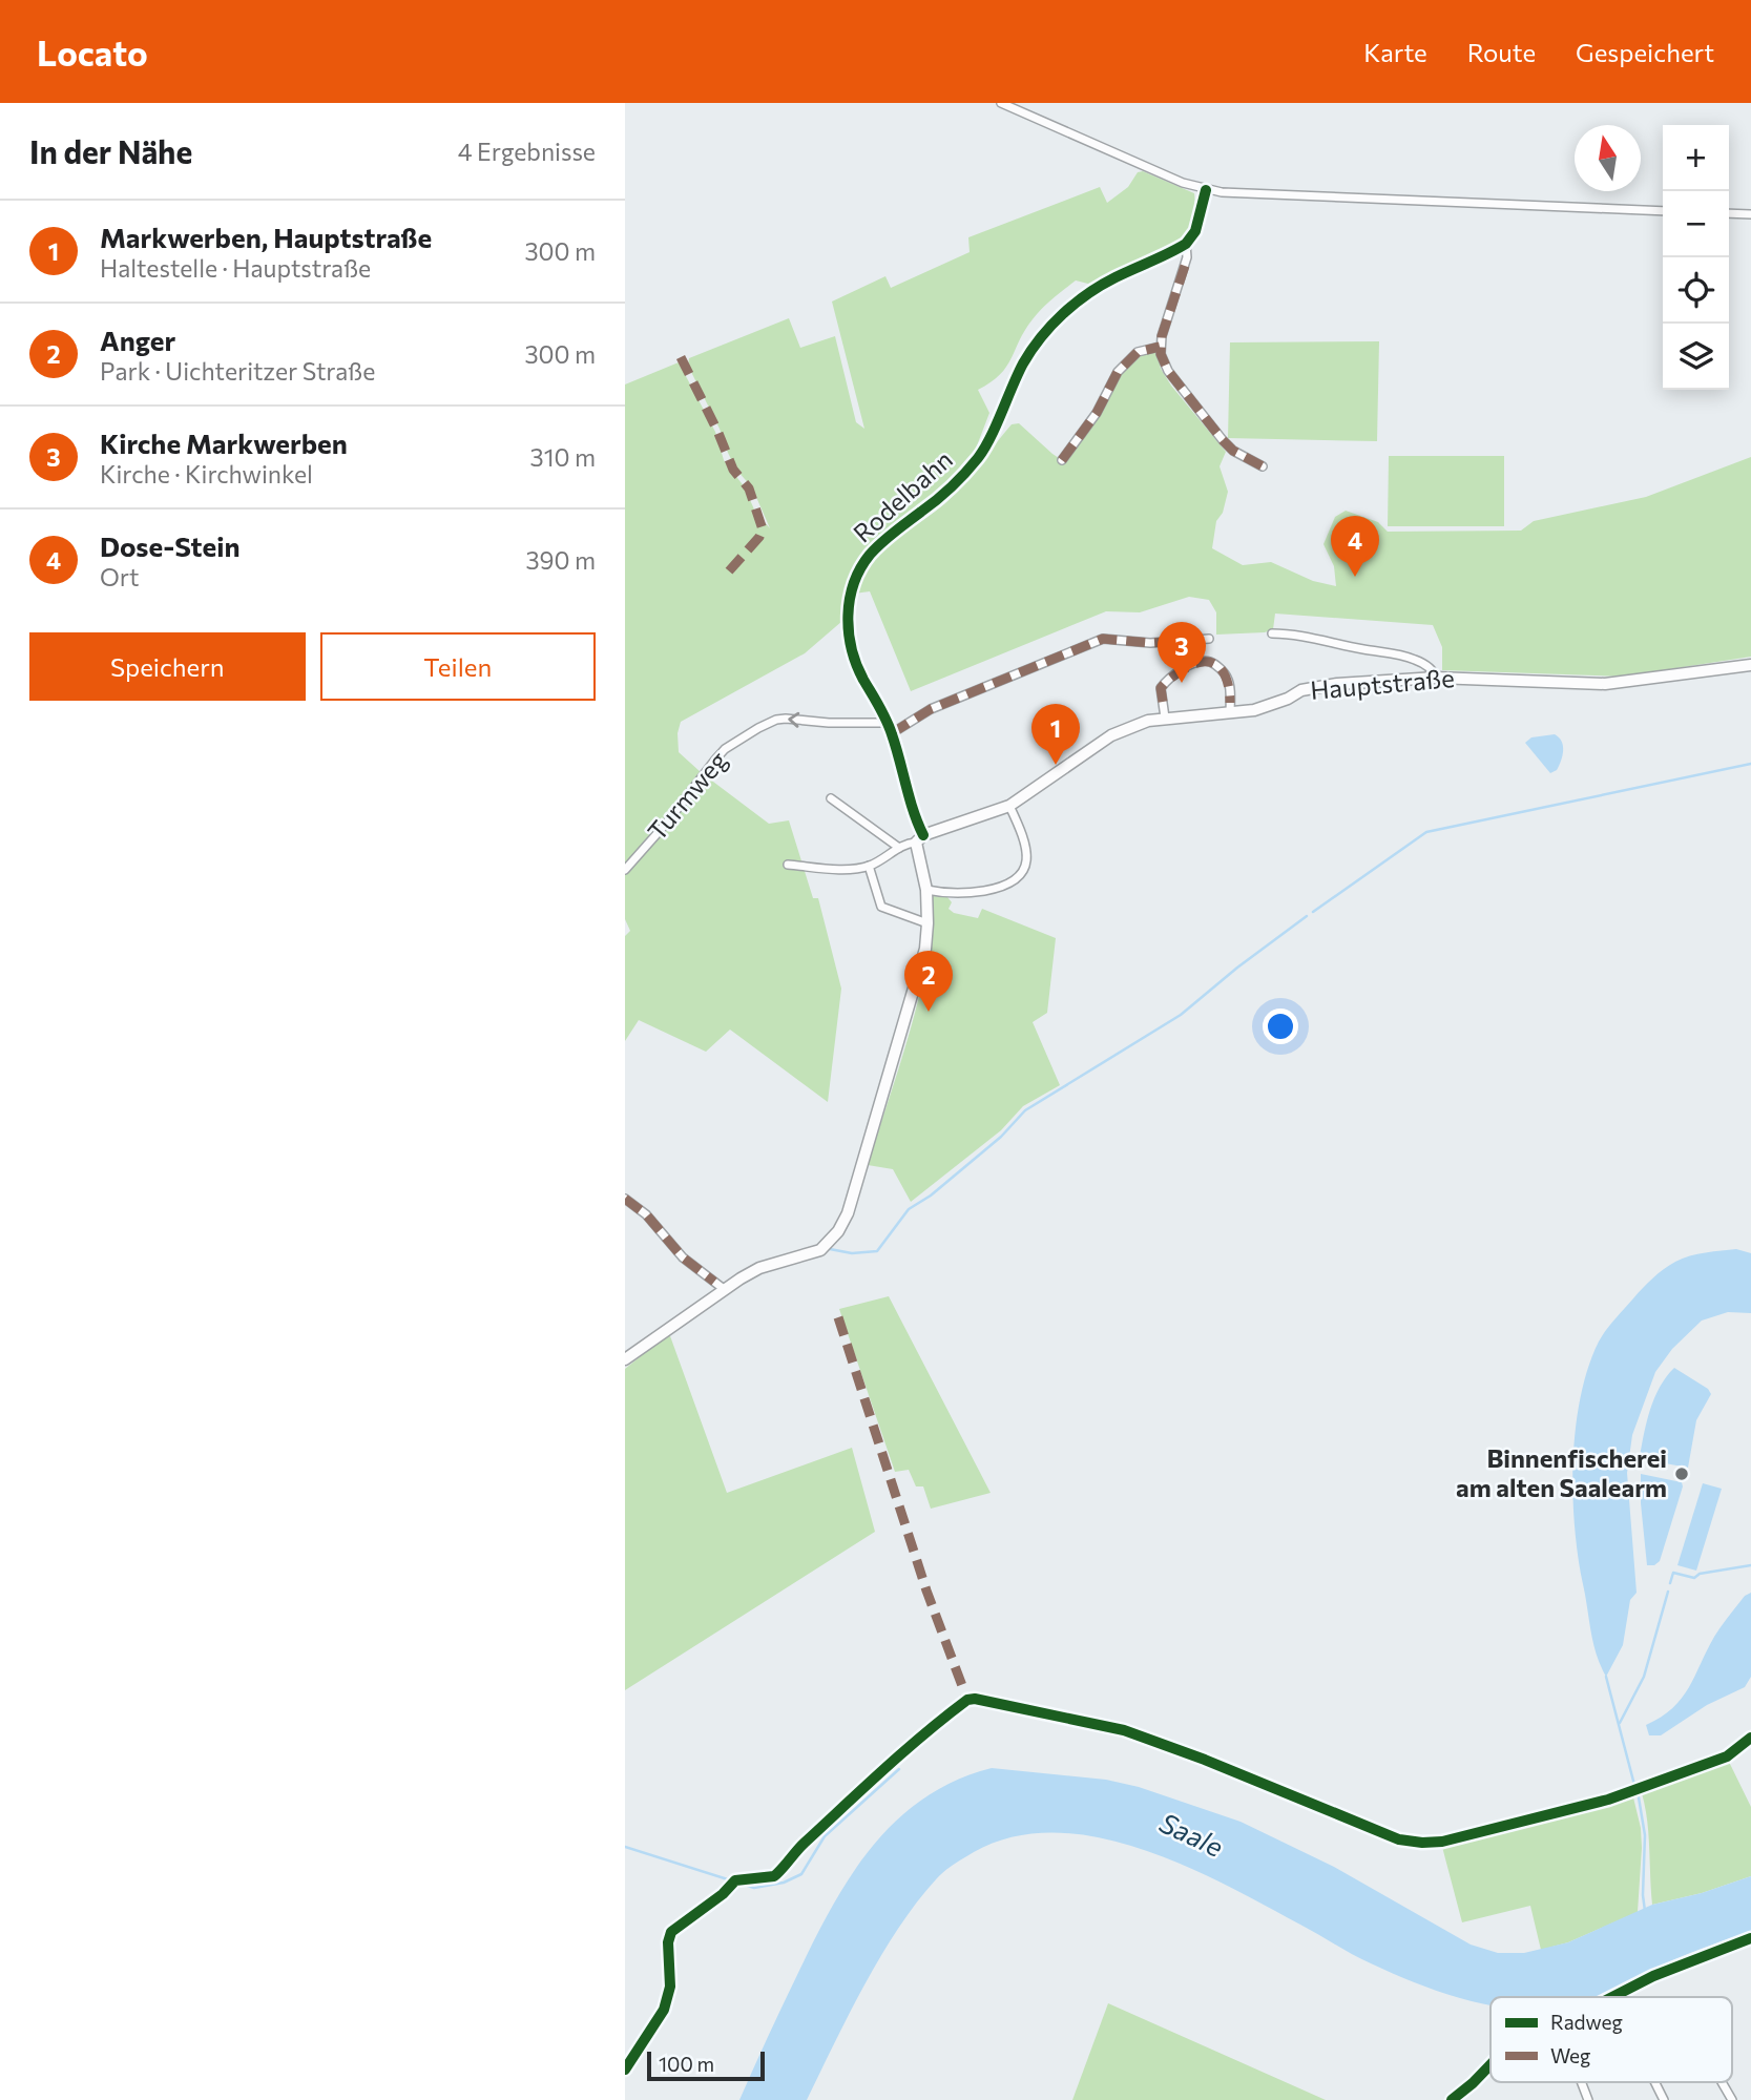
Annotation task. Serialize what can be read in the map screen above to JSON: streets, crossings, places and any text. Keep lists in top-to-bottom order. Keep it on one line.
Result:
{"streets":{"main road":["Hauptstraße"],"street":["Rodelbahn","Turmweg"]},"crossings":[["Rodelbahn","Hauptstraße"],["Rodelbahn","Turmweg"]],"one_way":["Turmweg"],"water":["Saale"],"places":["Binnenfischerei am alten Saalearm"],"legend":["Radweg","Weg"],"scale_bar":"100 m","north":"top","page":{"header":"Locato","nav":["Karte","Route","Gespeichert"],"heading":["In der Nähe","4 Ergebnisse"],"map_buttons":["+","−"],"list":[{"mark":"1","name":"Markwerben, Hauptstraße","note":"Haltestelle · Hauptstraße","value":"300 m"},{"mark":"2","name":"Anger","note":"Park · Uichteritzer Straße","value":"300 m"},{"mark":"3","name":"Kirche Markwerben","note":"Kirche · Kirchwinkel","value":"310 m"},{"mark":"4","name":"Dose-Stein","note":"Ort","value":"390 m"}],"pins":["4","3","1","2"],"buttons":["Speichern","Teilen"],"scale":"100 m"}}
